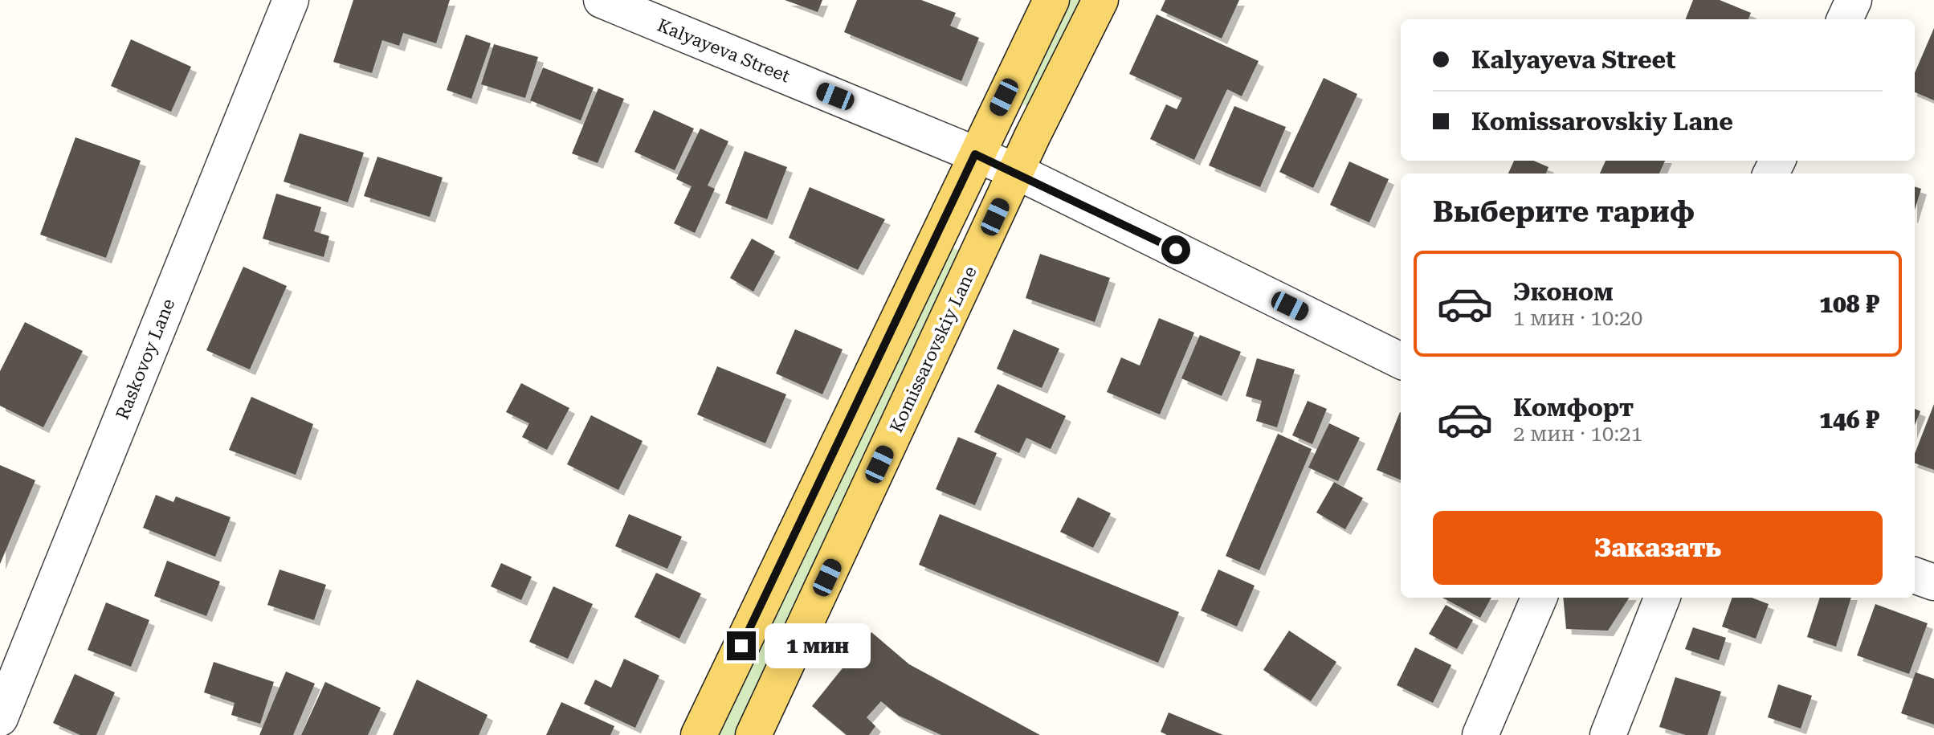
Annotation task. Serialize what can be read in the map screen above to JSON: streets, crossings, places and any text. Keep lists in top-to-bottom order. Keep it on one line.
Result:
{"streets":{"main road":["Komissarovskiy Lane"],"street":["Kalyayeva Street","Raskovoy Lane"]},"crossings":[["Kalyayeva Street","Komissarovskiy Lane"]],"page":{"banner":["Kalyayeva Street","Komissarovskiy Lane"],"heading":"Выберите тариф","list":[{"name":"Эконом","note":"1 мин · 10:20","value":"108 ₽"},{"name":"Комфорт","note":"2 мин · 10:21","value":"146 ₽"}],"buttons":"Заказать","bubble":"1 мин"}}
